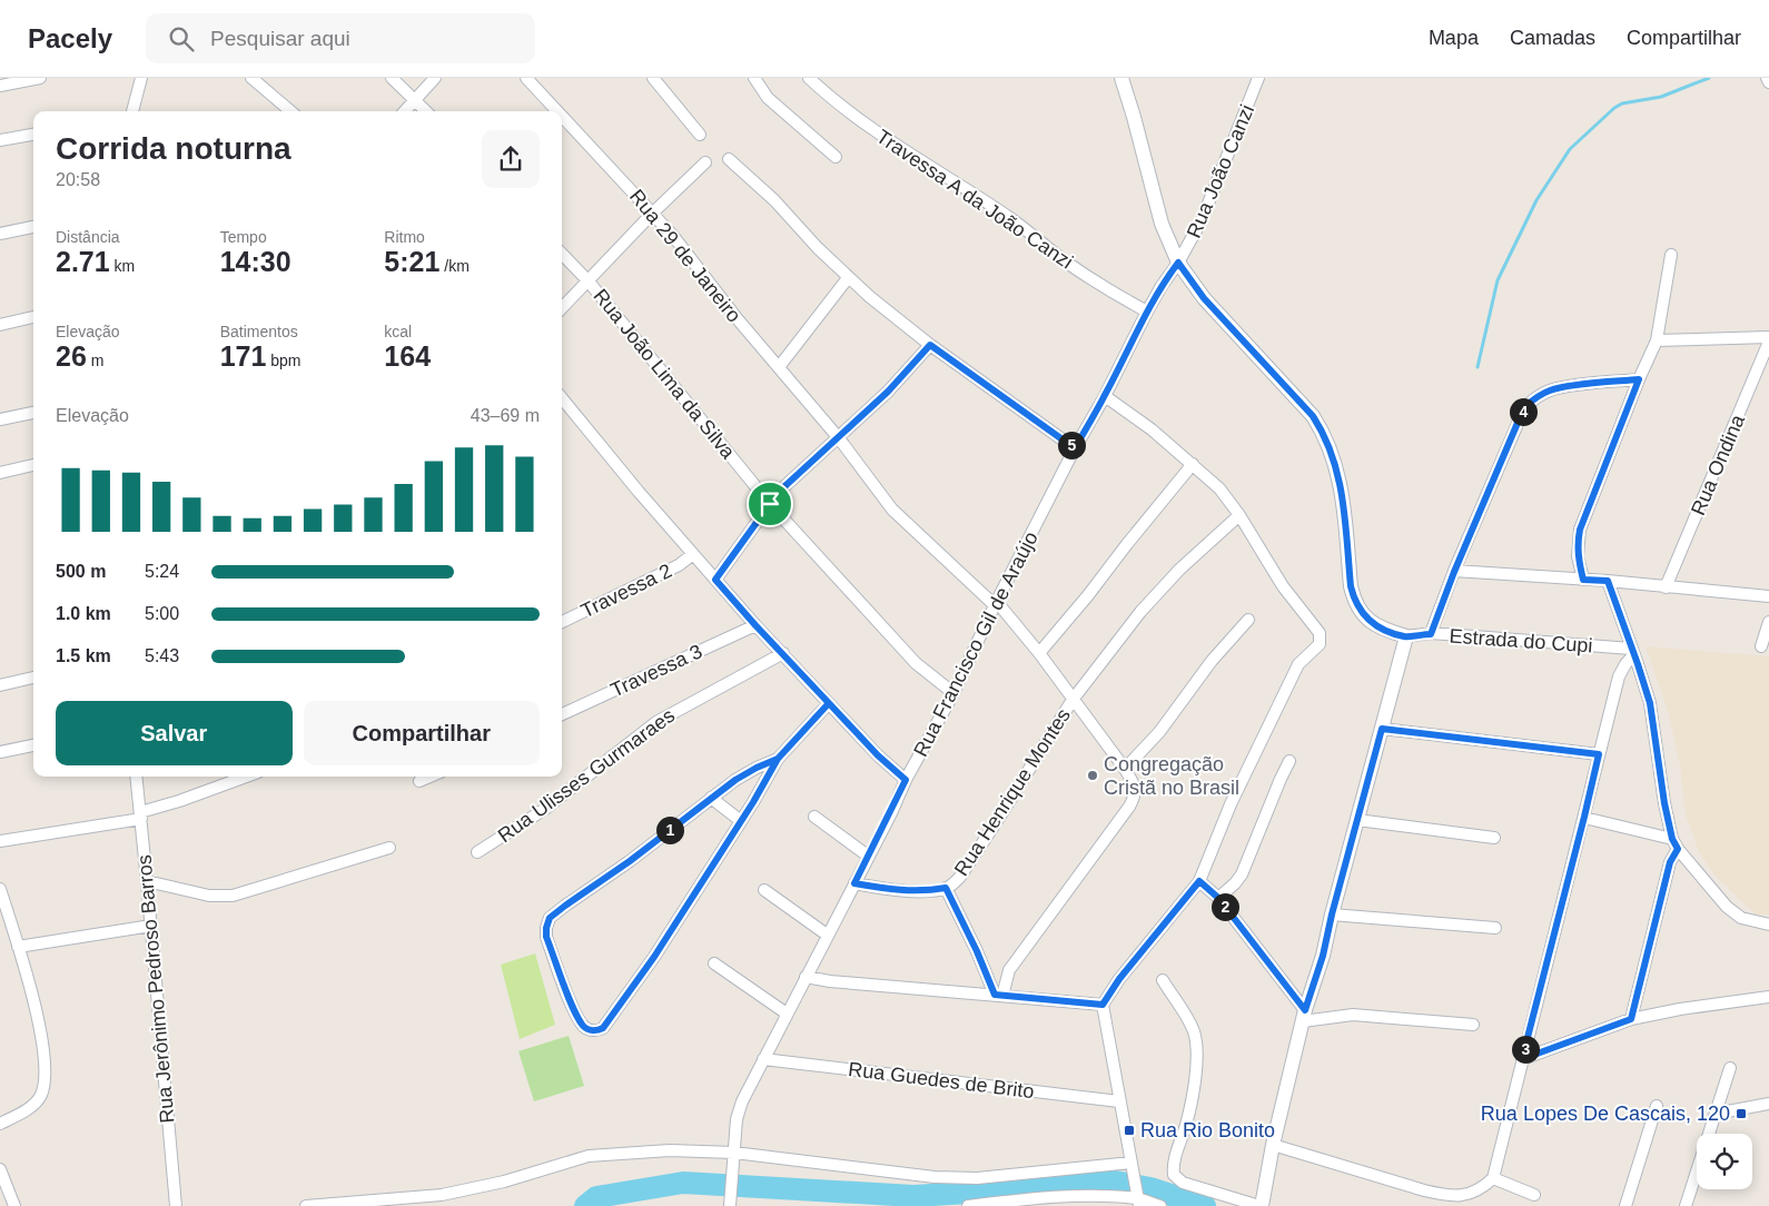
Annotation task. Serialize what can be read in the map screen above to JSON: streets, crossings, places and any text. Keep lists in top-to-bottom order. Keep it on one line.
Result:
{"streets":{"street":["Rua João Canzi","Travessa A da João Canzi","Rua 29 de Janeiro","Rua João Lima da Silva","Rua Ondina","Travessa 2","Estrada do Cupi","Rua Francisco Gil de Araújo","Travessa 3","Rua Ulisses Gurmaraes","Rua Henrique Montes","Rua Jerônimo Pedroso Barros","Rua Guedes de Brito"]},"crossings":[["Rua João Canzi","Estrada do Cupi"],["Rua João Canzi","Rua Francisco Gil de Araújo"],["Travessa A da João Canzi","Rua Francisco Gil de Araújo"],["Rua 29 de Janeiro","Rua Francisco Gil de Araújo"],["Rua 29 de Janeiro","Rua Henrique Montes"],["Rua João Lima da Silva","Rua Francisco Gil de Araújo"],["Estrada do Cupi","Rua Francisco Gil de Araújo"],["Rua Francisco Gil de Araújo","Rua Henrique Montes"],["Rua Francisco Gil de Araújo","Rua Guedes de Brito"]],"places":{"other":["Congregação Cristã no Brasil"],"transit":["Rua Lopes De Cascais, 120","Rua Rio Bonito"]},"page":{"header":"Pacely","search":"Pesquisar aqui","nav":["Mapa","Camadas","Compartilhar"],"heading":["Corrida noturna","20:58"],"stats":[["Distância","2.71 km"],["Tempo","14:30"],["Ritmo","5:21 /km"],["Elevação","26 m"],["Batimentos","171 bpm"],["kcal","164"]],"chart":["Elevação","43–69 m"],"pins":["4","5","1","2","3"],"list":[{"name":"500 m","note":"5:24"},{"name":"1.0 km","note":"5:00"},{"name":"1.5 km","note":"5:43"}],"buttons":["Salvar","Compartilhar"]}}
